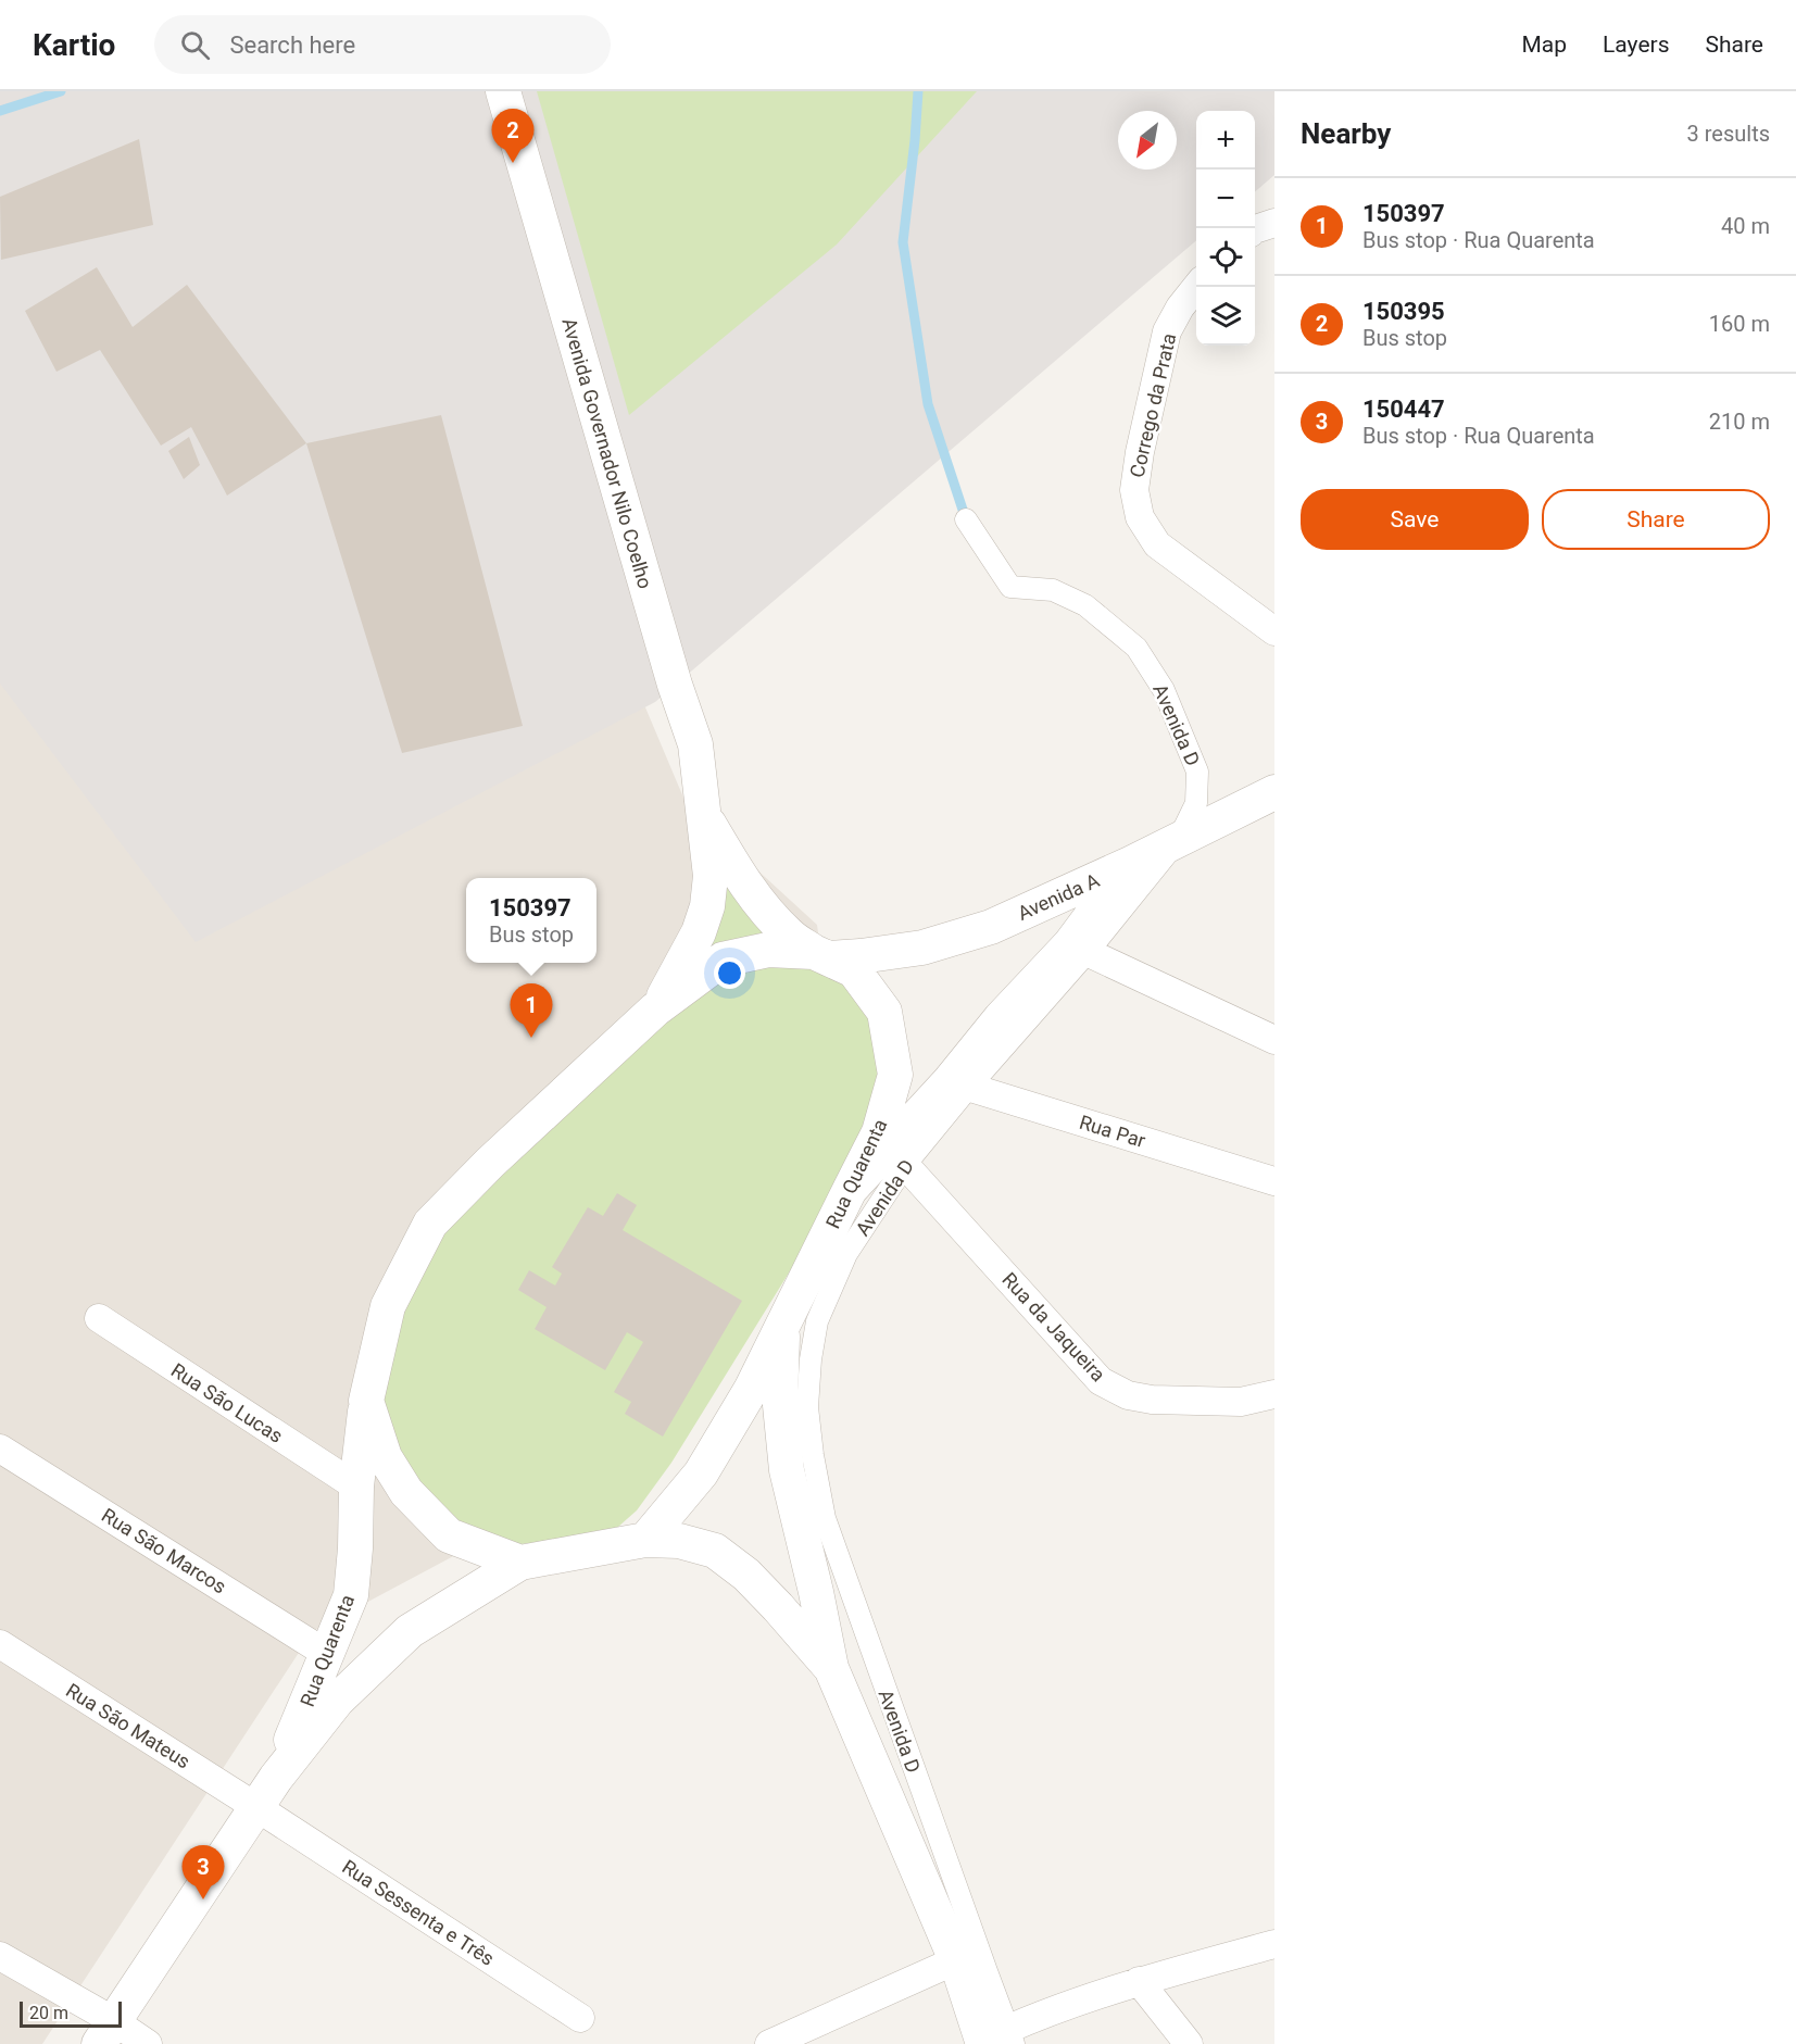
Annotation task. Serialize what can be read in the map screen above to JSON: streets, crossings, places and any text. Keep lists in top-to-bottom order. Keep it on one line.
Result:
{"streets":{"street":["Corrego da Prata","Avenida Governador Nilo Coelho","Avenida D","Avenida A","Rua Par","Rua Quarenta","Rua da Jaqueira","Rua São Lucas","Rua São Marcos","Rua São Mateus","Rua Sessenta e Três"]},"crossings":[["Avenida Governador Nilo Coelho","Rua Quarenta"],["Avenida D","Avenida A"],["Avenida D","Rua Par"],["Avenida D","Rua Quarenta"],["Avenida D","Rua da Jaqueira"],["Avenida A","Rua Quarenta"],["Rua Quarenta","Rua São Lucas"],["Rua Quarenta","Rua São Marcos"],["Rua Quarenta","Rua São Mateus"],["Rua Quarenta","Rua Sessenta e Três"],["Rua São Mateus","Rua Sessenta e Três"]],"scale_bar":"20 m","north":"bottom left","page":{"header":"Kartio","search":"Search here","nav":["Map","Layers","Share"],"heading":["Nearby","3 results"],"pins":["2","1","3"],"map_buttons":["+","−"],"list":[{"mark":"1","name":"150397","note":"Bus stop · Rua Quarenta","value":"40 m"},{"mark":"2","name":"150395","note":"Bus stop","value":"160 m"},{"mark":"3","name":"150447","note":"Bus stop · Rua Quarenta","value":"210 m"}],"buttons":["Save","Share"],"popup":["150397","Bus stop"],"scale":"20 m"}}
